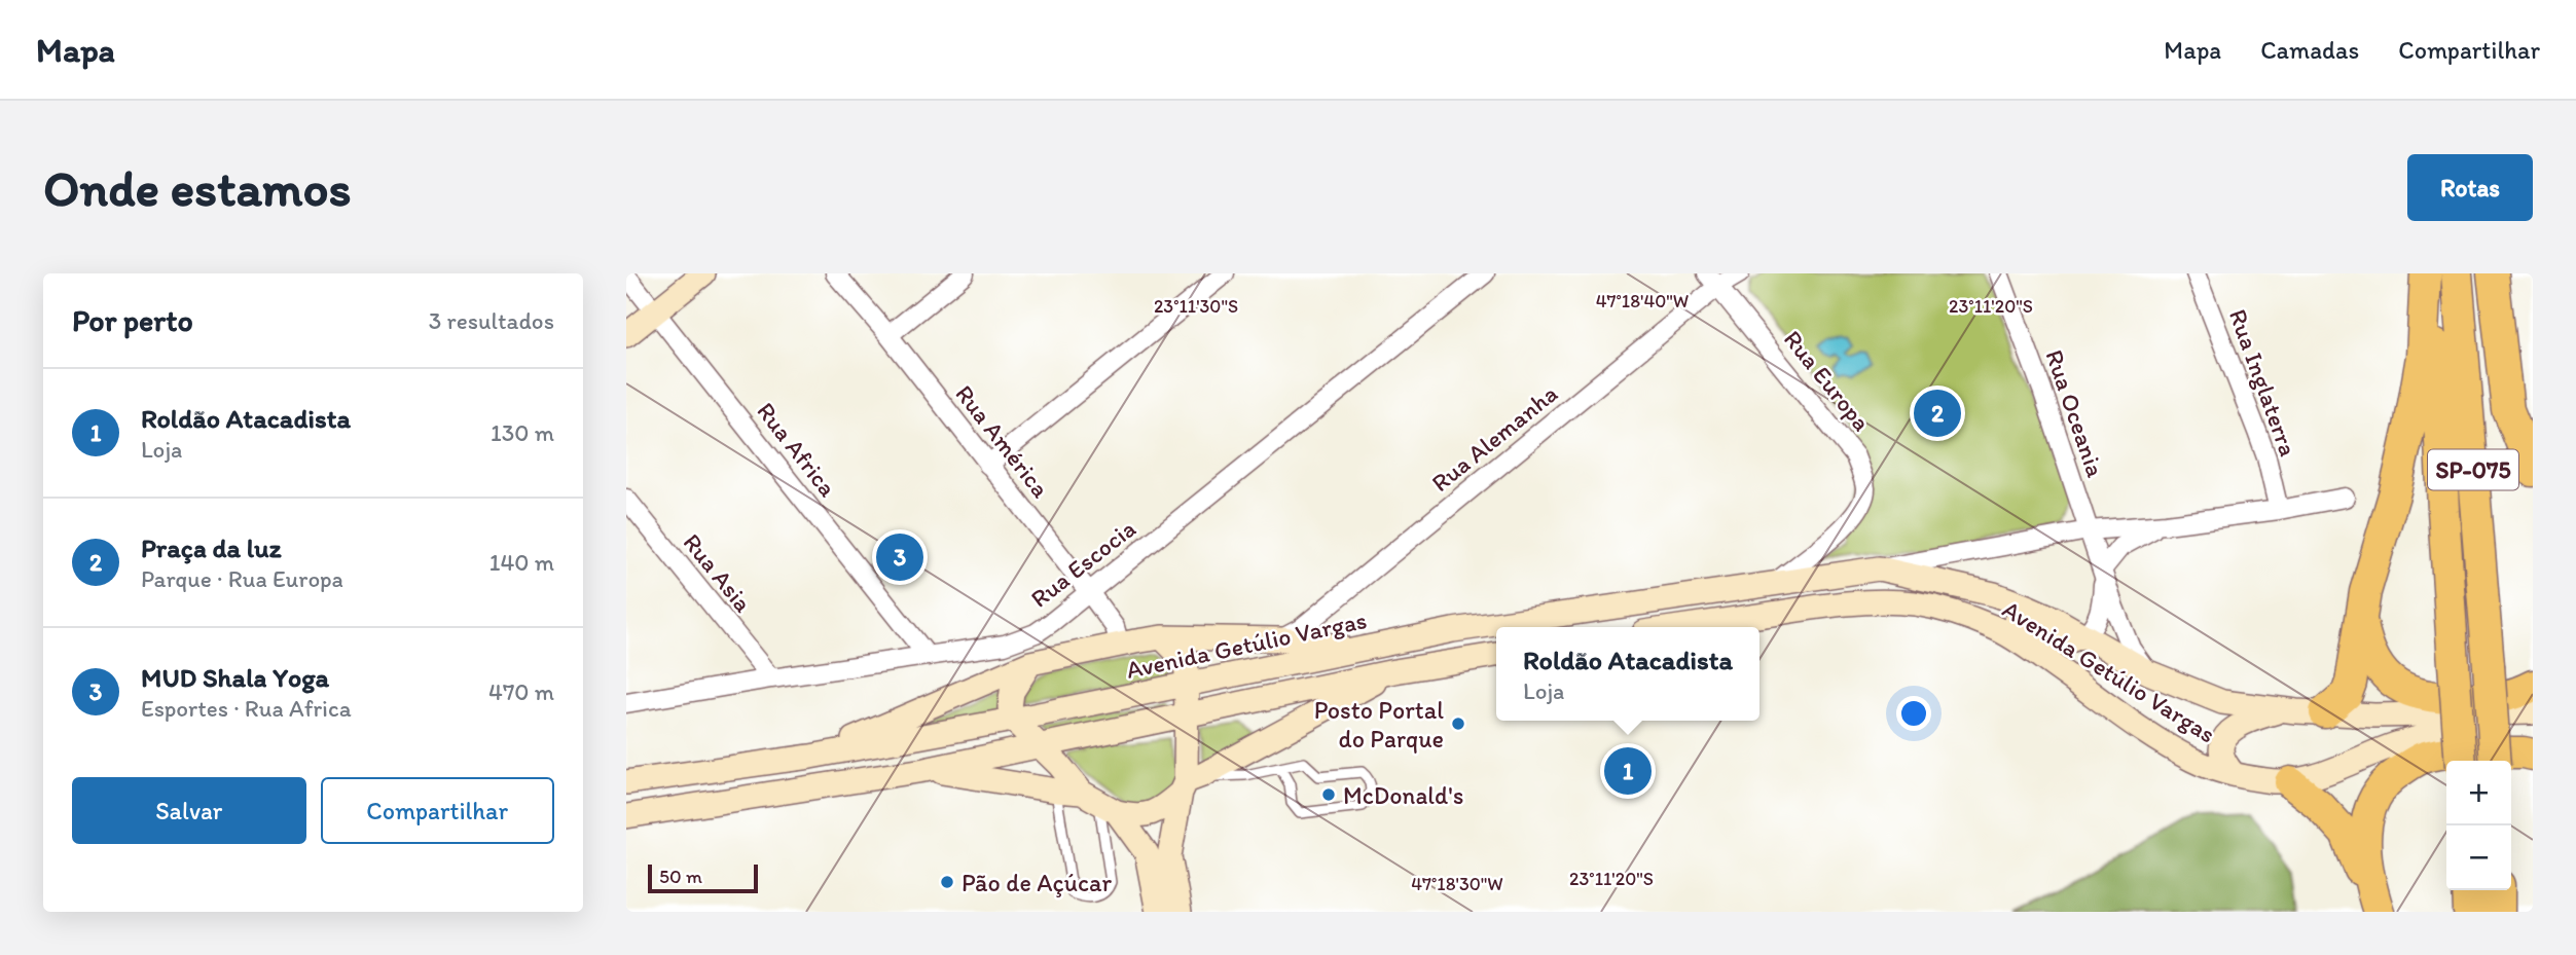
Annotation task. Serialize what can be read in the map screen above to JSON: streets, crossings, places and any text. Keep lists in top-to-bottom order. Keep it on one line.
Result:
{"streets":{"highway":["SP-075"],"main road":["Avenida Getúlio Vargas"],"street":["Rua Europa","Rua Inglaterra","Rua Oceania","Rua Alemanha","Rua América","Rua Africa","Rua Escocia","Rua Asia"]},"crossings":[["Rua Europa","Rua Alemanha"],["Rua Europa","Avenida Getúlio Vargas"],["Rua Inglaterra","Avenida Getúlio Vargas"],["Rua Oceania","Avenida Getúlio Vargas"],["Rua Alemanha","Avenida Getúlio Vargas"],["Rua América","Rua Escocia"],["Rua América","Avenida Getúlio Vargas"],["Rua Africa","Rua Escocia"],["Rua Escocia","Rua Asia"]],"places":["Posto Portal do Parque","McDonald's","Pão de Açúcar"],"scale_bar":"50 m","page":{"header":"Mapa","nav":["Mapa","Camadas","Compartilhar"],"buttons":["Rotas",["Salvar","Compartilhar"]],"title":"Onde estamos","heading":["Por perto","3 resultados"],"list":[{"mark":"1","name":"Roldão Atacadista","note":"Loja","value":"130 m"},{"mark":"2","name":"Praça da luz","note":"Parque · Rua Europa","value":"140 m"},{"mark":"3","name":"MUD Shala Yoga","note":"Esportes · Rua Africa","value":"470 m"}],"pins":["2","3","1"],"popup":["Roldão Atacadista","Loja"],"map_buttons":["+","−"],"scale":"50 m"},"coordinates":["47°18'40\"W","23°11'30\"S","23°11'20\"S","47°18'30\"W"]}
